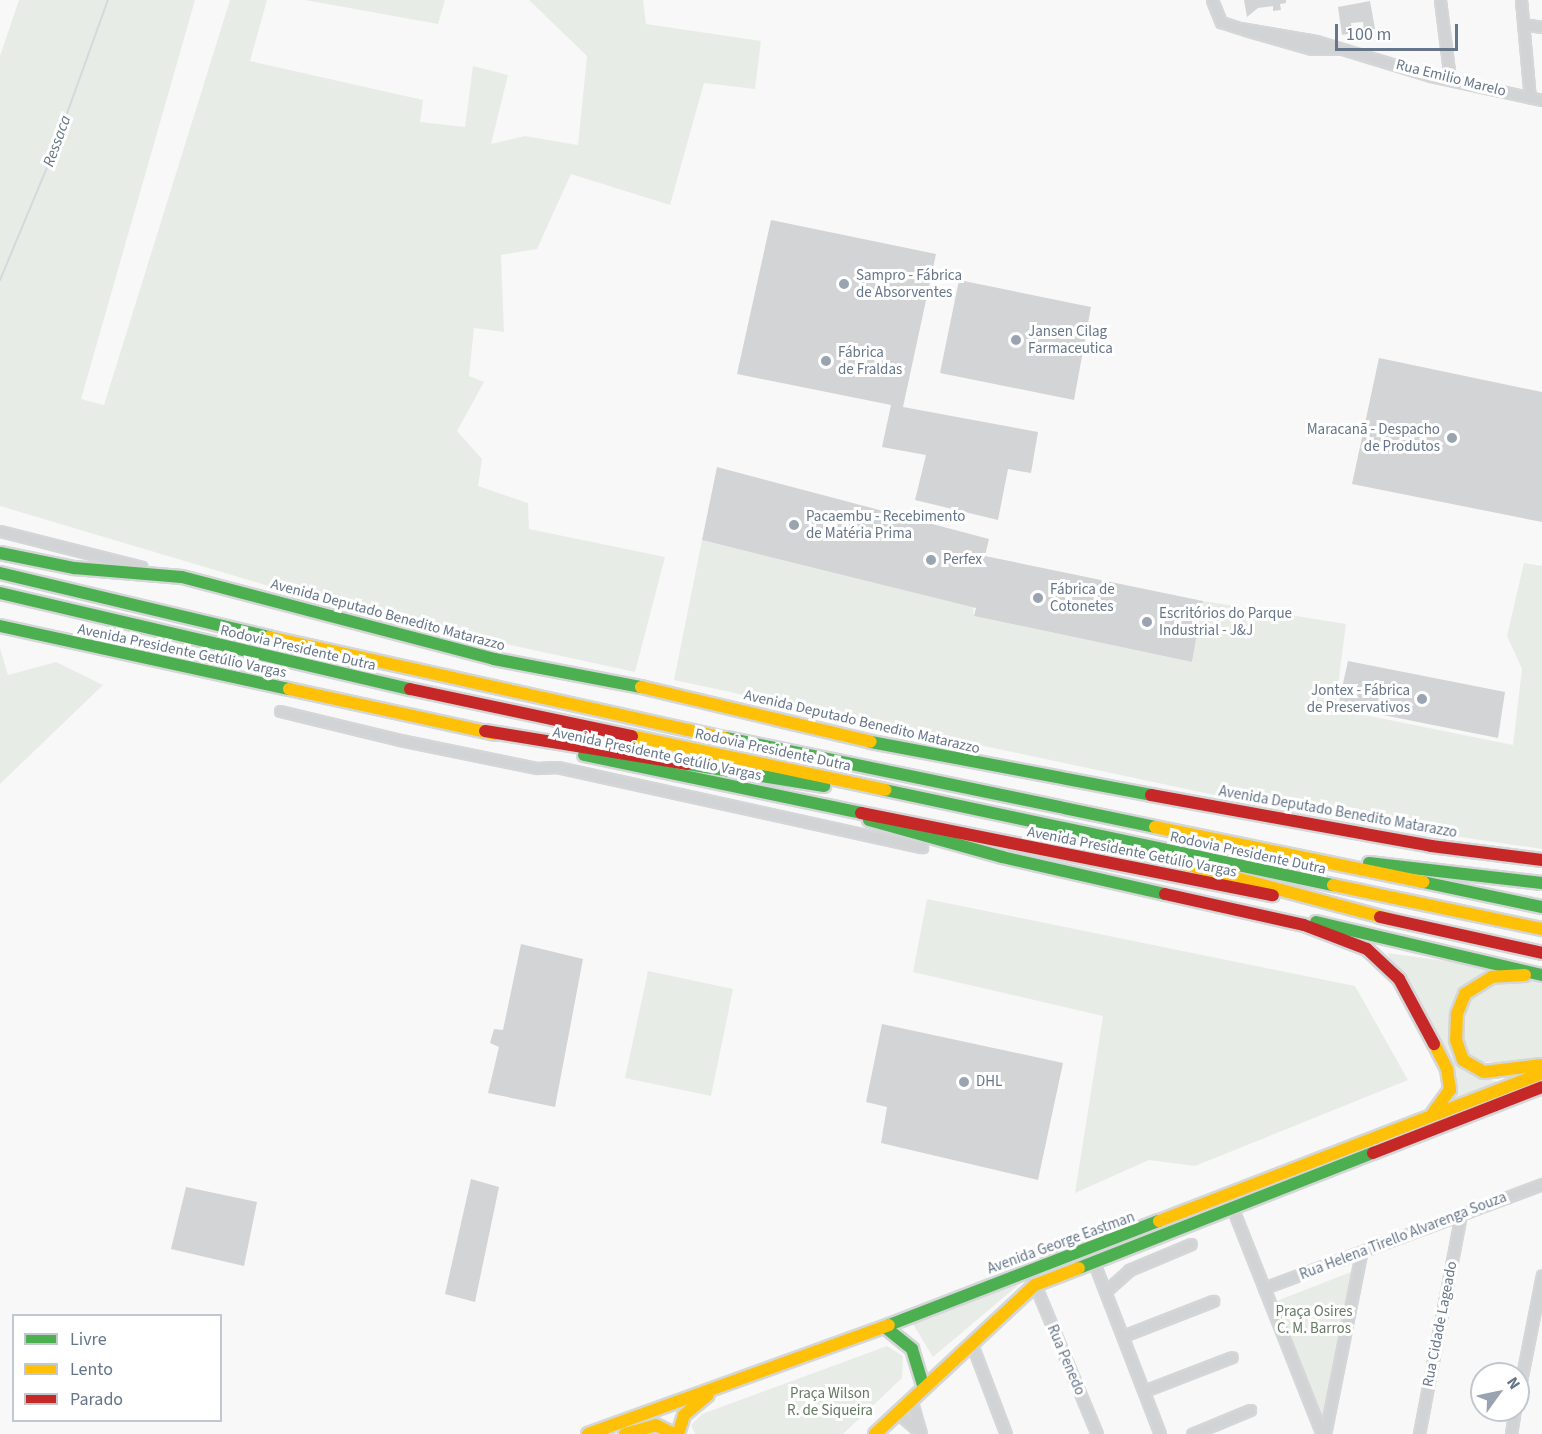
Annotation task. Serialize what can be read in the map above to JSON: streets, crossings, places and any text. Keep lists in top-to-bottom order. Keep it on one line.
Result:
{"streets":{"main road":["Avenida Deputado Benedito Matarazzo","Rodovia Presidente Dutra","Avenida Presidente Getúlio Vargas","Avenida George Eastman"],"street":["Rua Emilio Marelo","Rua Helena Tirello Alvarenga Souza","Rua Cidade Lageado","Rua Penedo"]},"crossings":[["Rua Helena Tirello Alvarenga Souza","Rua Cidade Lageado"],["Avenida George Eastman","Rua Penedo"]],"water":["Ressaca"],"parks":["Praça Osires C. M. Barros","Praça Wilson R. de Siqueira"],"places":["Sampro - Fábrica de Absorventes","Jansen Cilag Farmaceutica","Fábrica de Fraldas","Maracanã - Despacho de Produtos","Pacaembu - Recebimento de Matéria Prima","Perfex","Fábrica de Cotonetes","Escritórios do Parque Industrial - J&J","Jontex - Fábrica de Preservativos","DHL"],"legend":["Livre","Lento","Parado"],"scale_bar":"100 m","north":"top right"}
